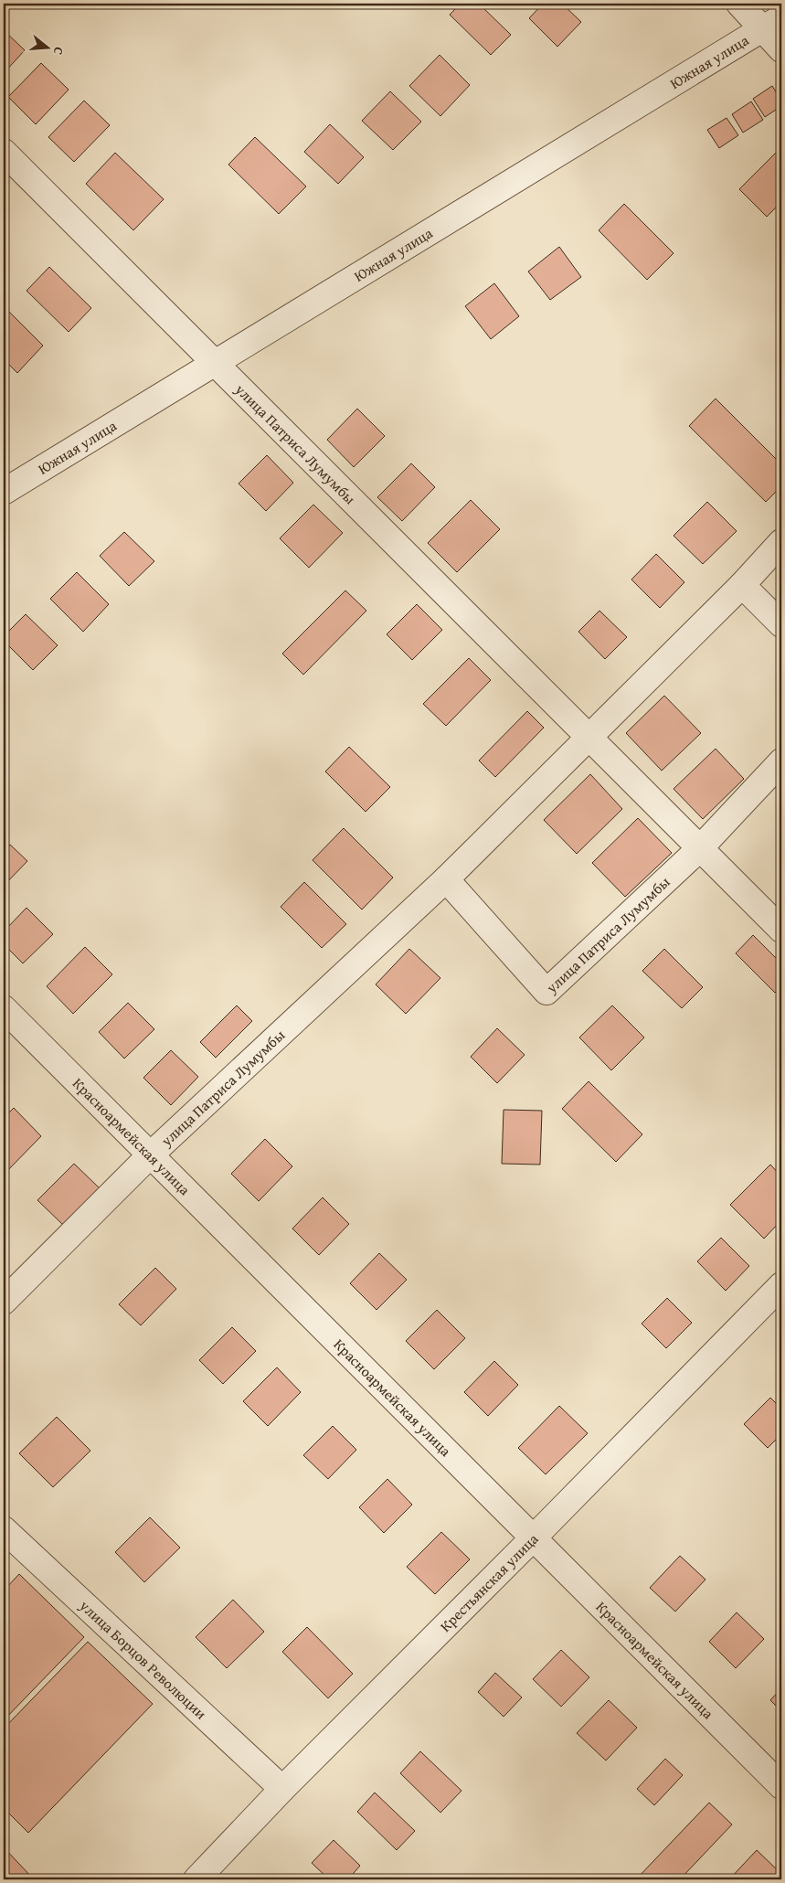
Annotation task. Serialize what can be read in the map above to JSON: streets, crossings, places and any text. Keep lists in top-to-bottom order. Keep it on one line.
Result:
{"streets":{"street":["Южная улица","улица Патриса Лумумбы","Красноармейская улица","Крестьянская улица","улица Борцов Революции"]},"crossings":[["Южная улица","улица Патриса Лумумбы"],["улица Патриса Лумумбы","Красноармейская улица"],["Красноармейская улица","Крестьянская улица"],["Крестьянская улица","улица Борцов Революции"]],"north":"right"}
